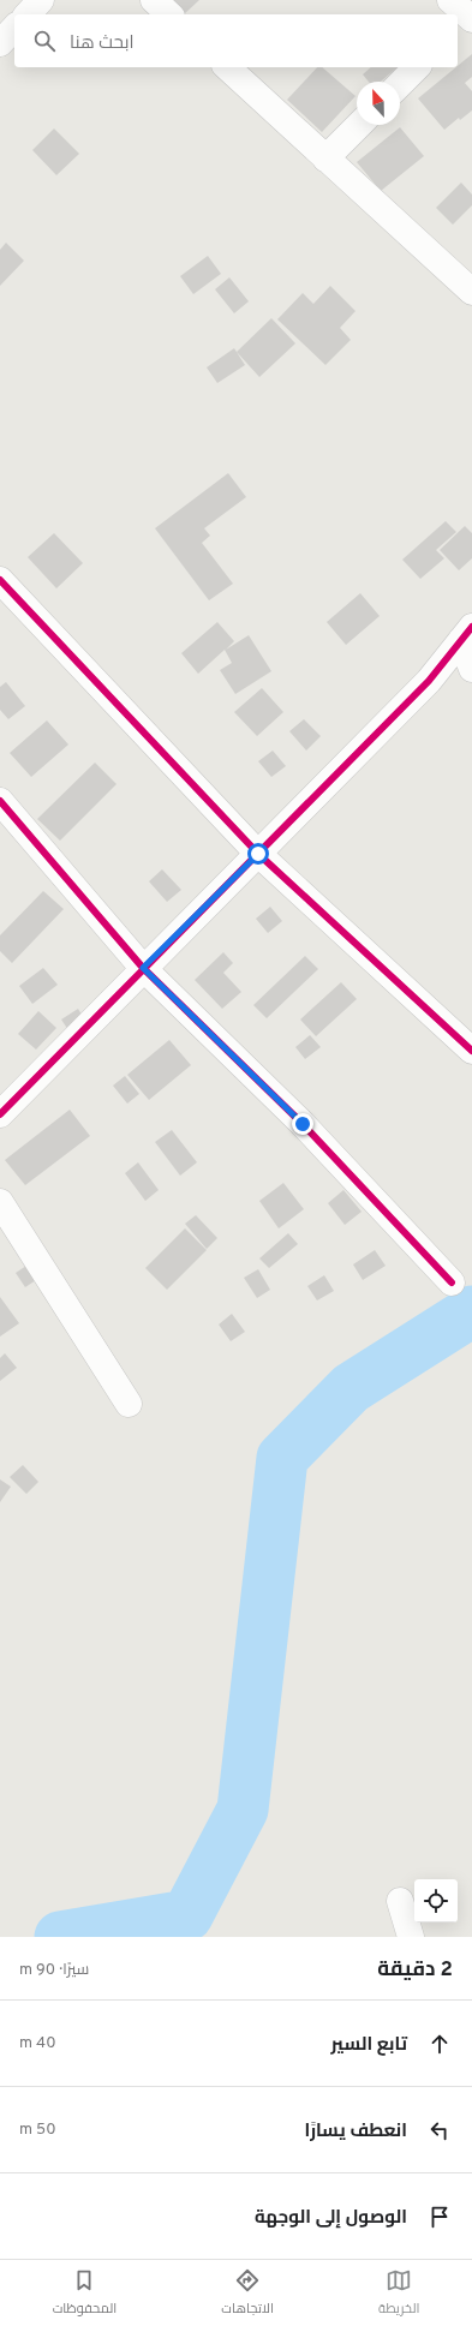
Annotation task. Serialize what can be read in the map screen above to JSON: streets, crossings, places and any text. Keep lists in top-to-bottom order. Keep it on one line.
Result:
{"north":"top","page":{"search":"ابحث هنا","heading":["2 دقيقة","سيرًا · 90 m"],"list":[["تابع السير","40 m"],["انعطف يسارًا","50 m"],"الوصول إلى الوجهة"],"nav":["الخريطة","الاتجاهات","المحفوظات"]}}
